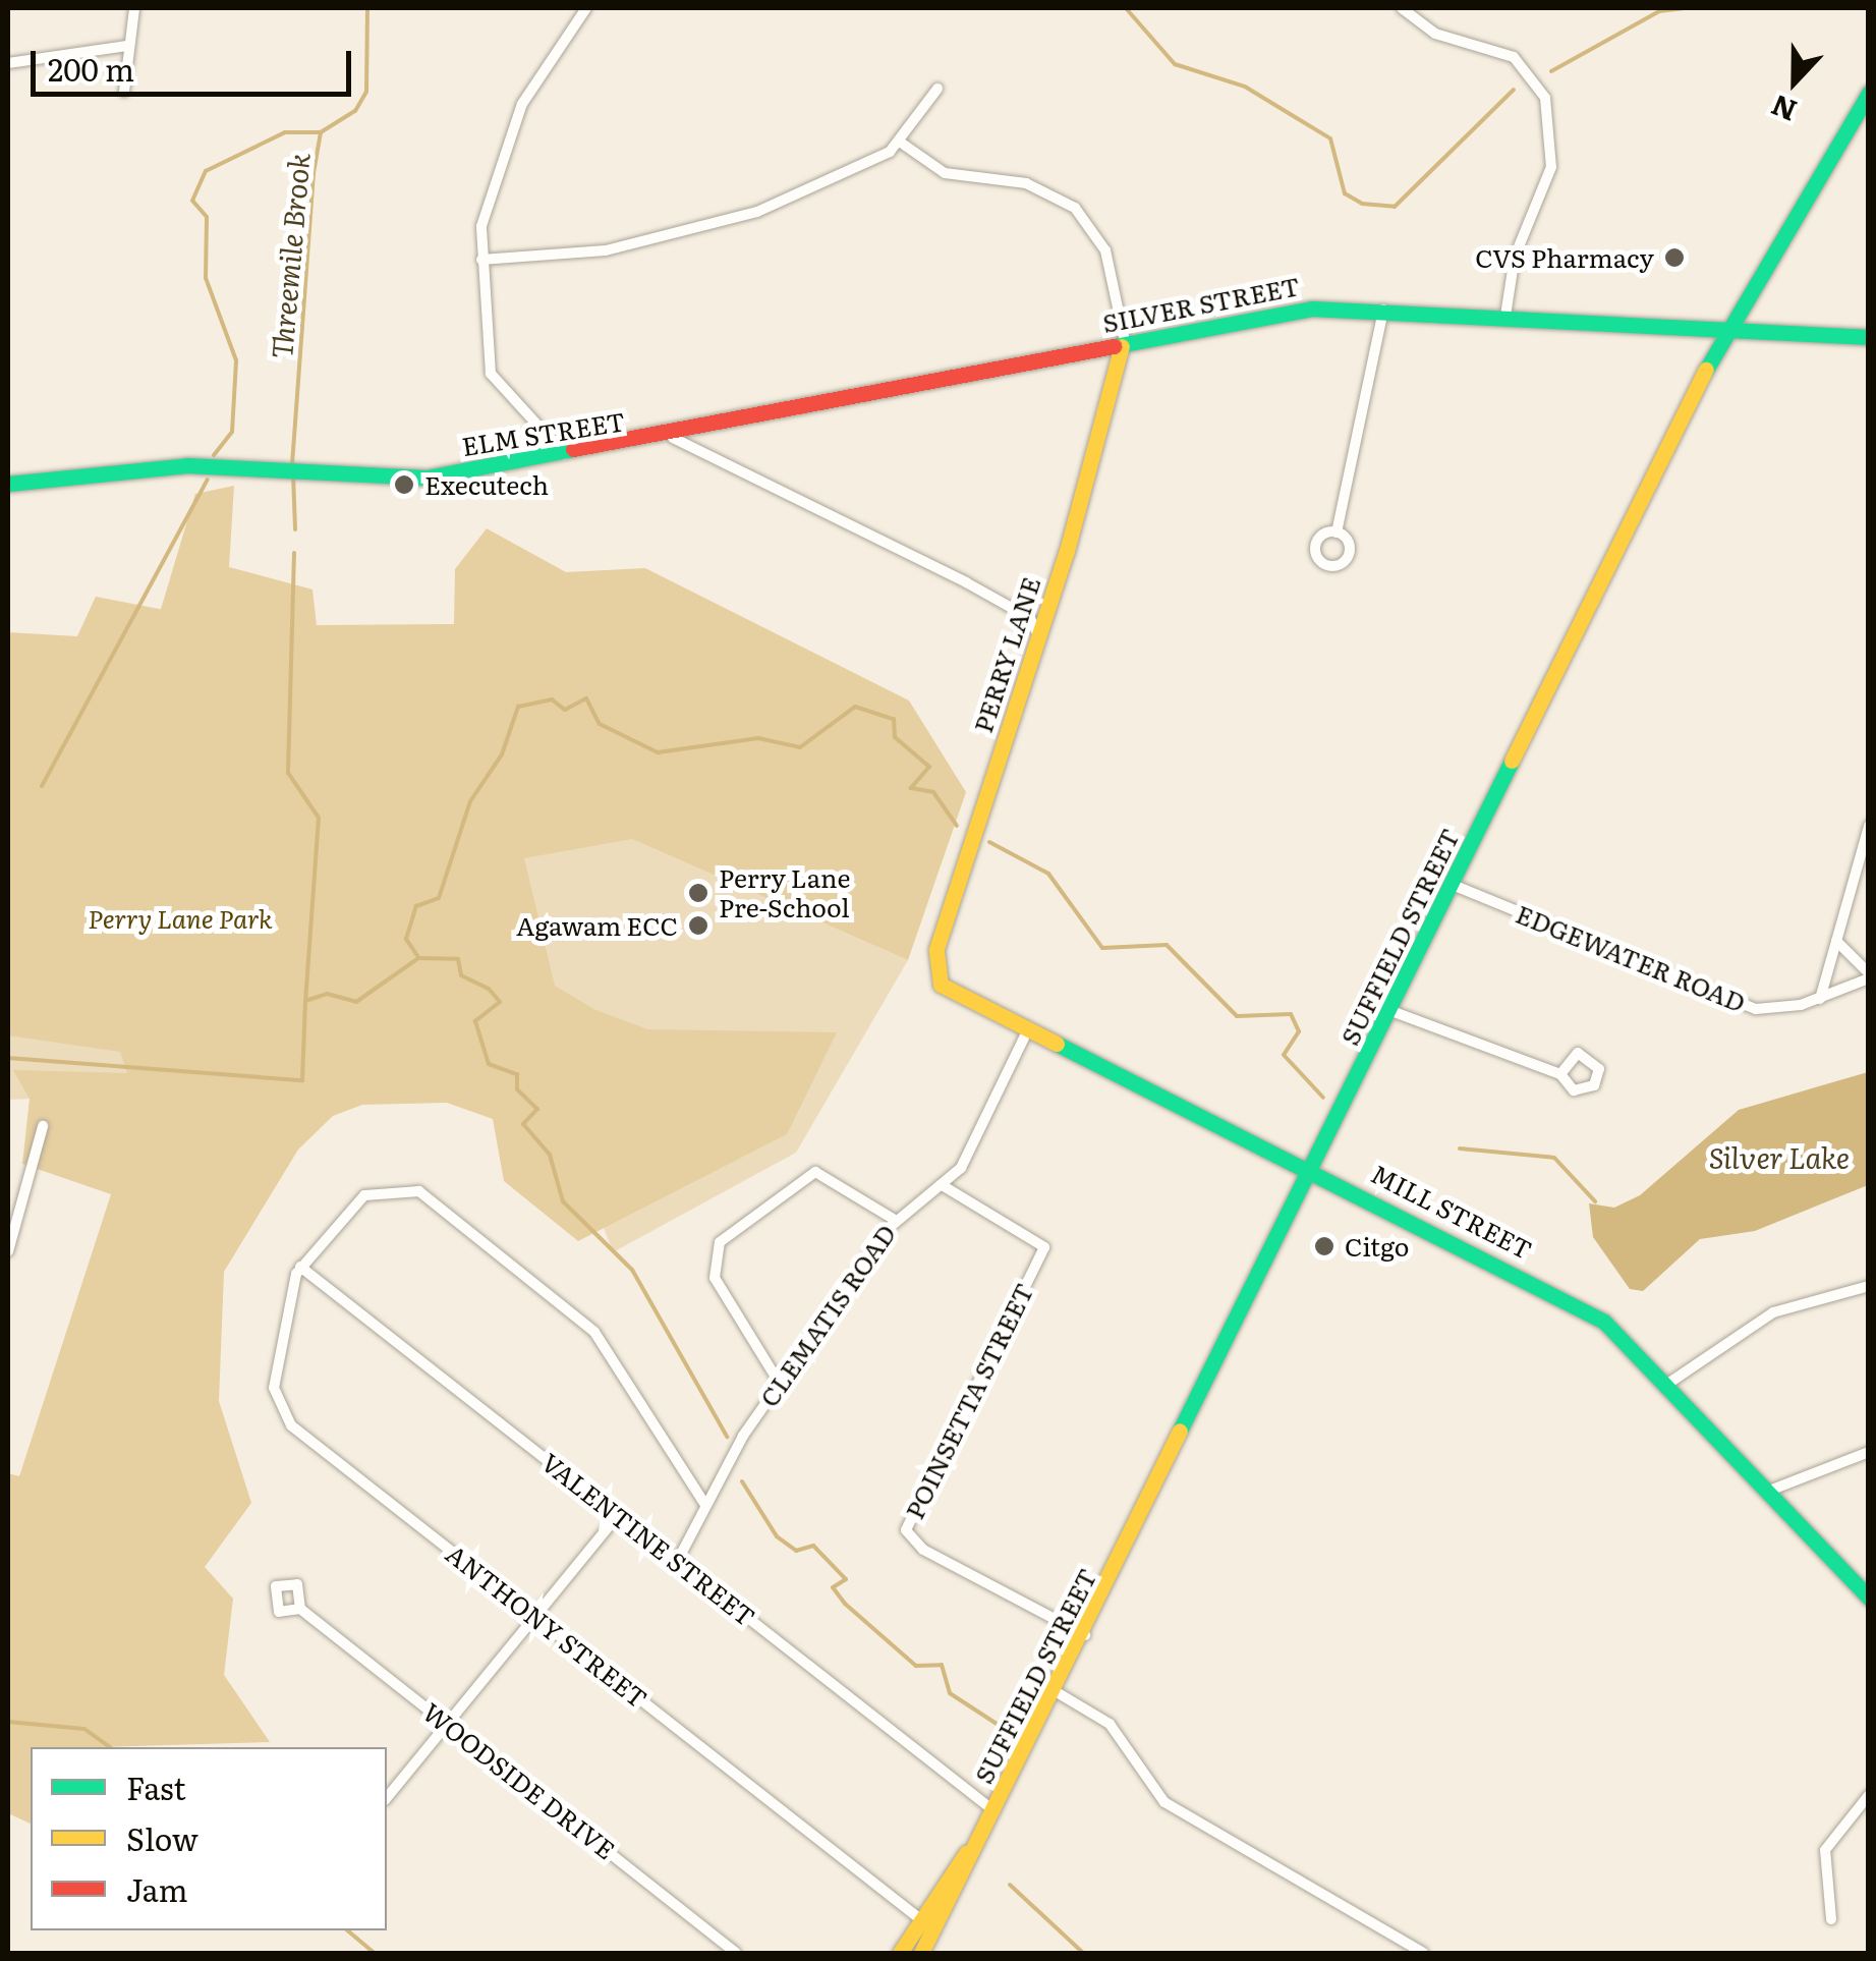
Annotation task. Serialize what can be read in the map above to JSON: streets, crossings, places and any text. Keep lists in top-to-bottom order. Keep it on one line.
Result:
{"streets":{"street":["SILVER STREET","ELM STREET","PERRY LANE","SUFFIELD STREET","EDGEWATER ROAD","MILL STREET","CLEMATIS ROAD","POINSETTA STREET","VALENTINE STREET","ANTHONY STREET","WOODSIDE DRIVE"]},"crossings":[["SILVER STREET","ELM STREET"],["SILVER STREET","PERRY LANE"],["SILVER STREET","SUFFIELD STREET"],["PERRY LANE","MILL STREET"],["SUFFIELD STREET","EDGEWATER ROAD"],["SUFFIELD STREET","MILL STREET"],["SUFFIELD STREET","POINSETTA STREET"],["SUFFIELD STREET","VALENTINE STREET"],["SUFFIELD STREET","ANTHONY STREET"],["MILL STREET","CLEMATIS ROAD"],["CLEMATIS ROAD","POINSETTA STREET"],["CLEMATIS ROAD","VALENTINE STREET"],["VALENTINE STREET","ANTHONY STREET"]],"water":["Threemile Brook","Silver Lake"],"parks":["Perry Lane Park"],"places":["CVS Pharmacy","Executech","Perry Lane Pre-School","Agawam ECC","Citgo"],"legend":["Fast","Slow","Jam"],"scale_bar":"200 m","north":"bottom"}
